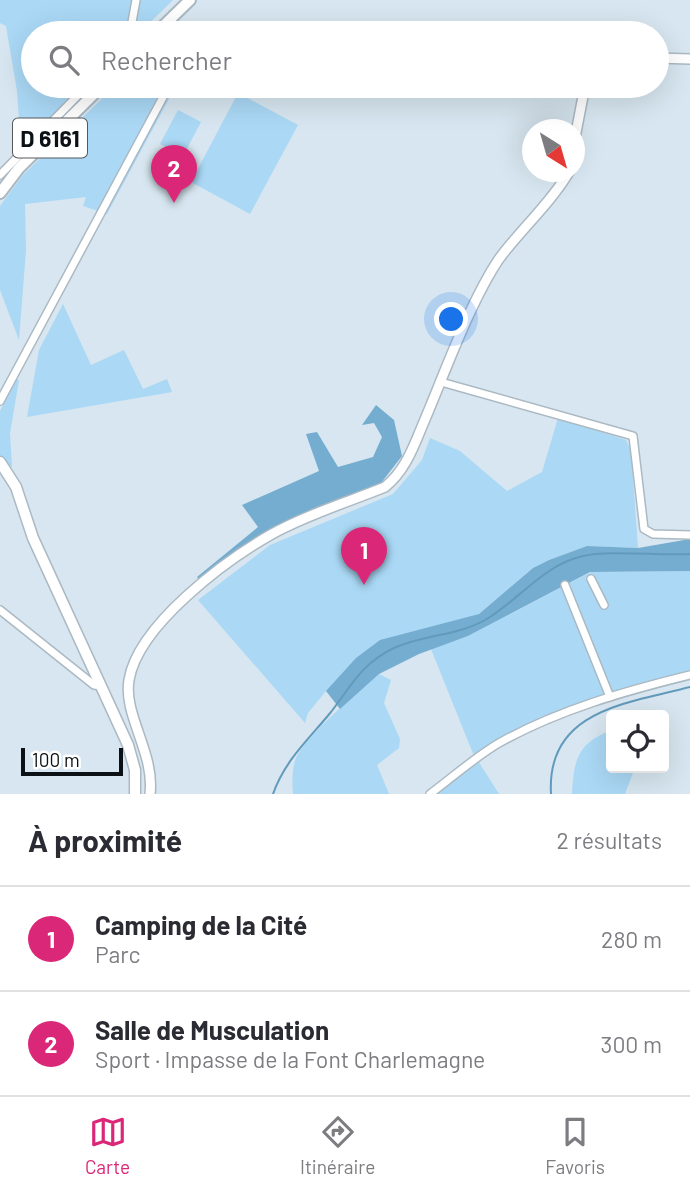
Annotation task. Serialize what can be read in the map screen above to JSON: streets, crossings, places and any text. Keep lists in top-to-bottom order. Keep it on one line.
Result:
{"streets":{"main road":["D 6161"]},"scale_bar":"100 m","north":"bottom right","page":{"search":"Rechercher","pins":["2","1"],"scale":"100 m","heading":["À proximité","2 résultats"],"list":[{"mark":"1","name":"Camping de la Cité","note":"Parc","value":"280 m"},{"mark":"2","name":"Salle de Musculation","note":"Sport · Impasse de la Font Charlemagne","value":"300 m"}],"nav":["Carte","Itinéraire","Favoris"]}}
